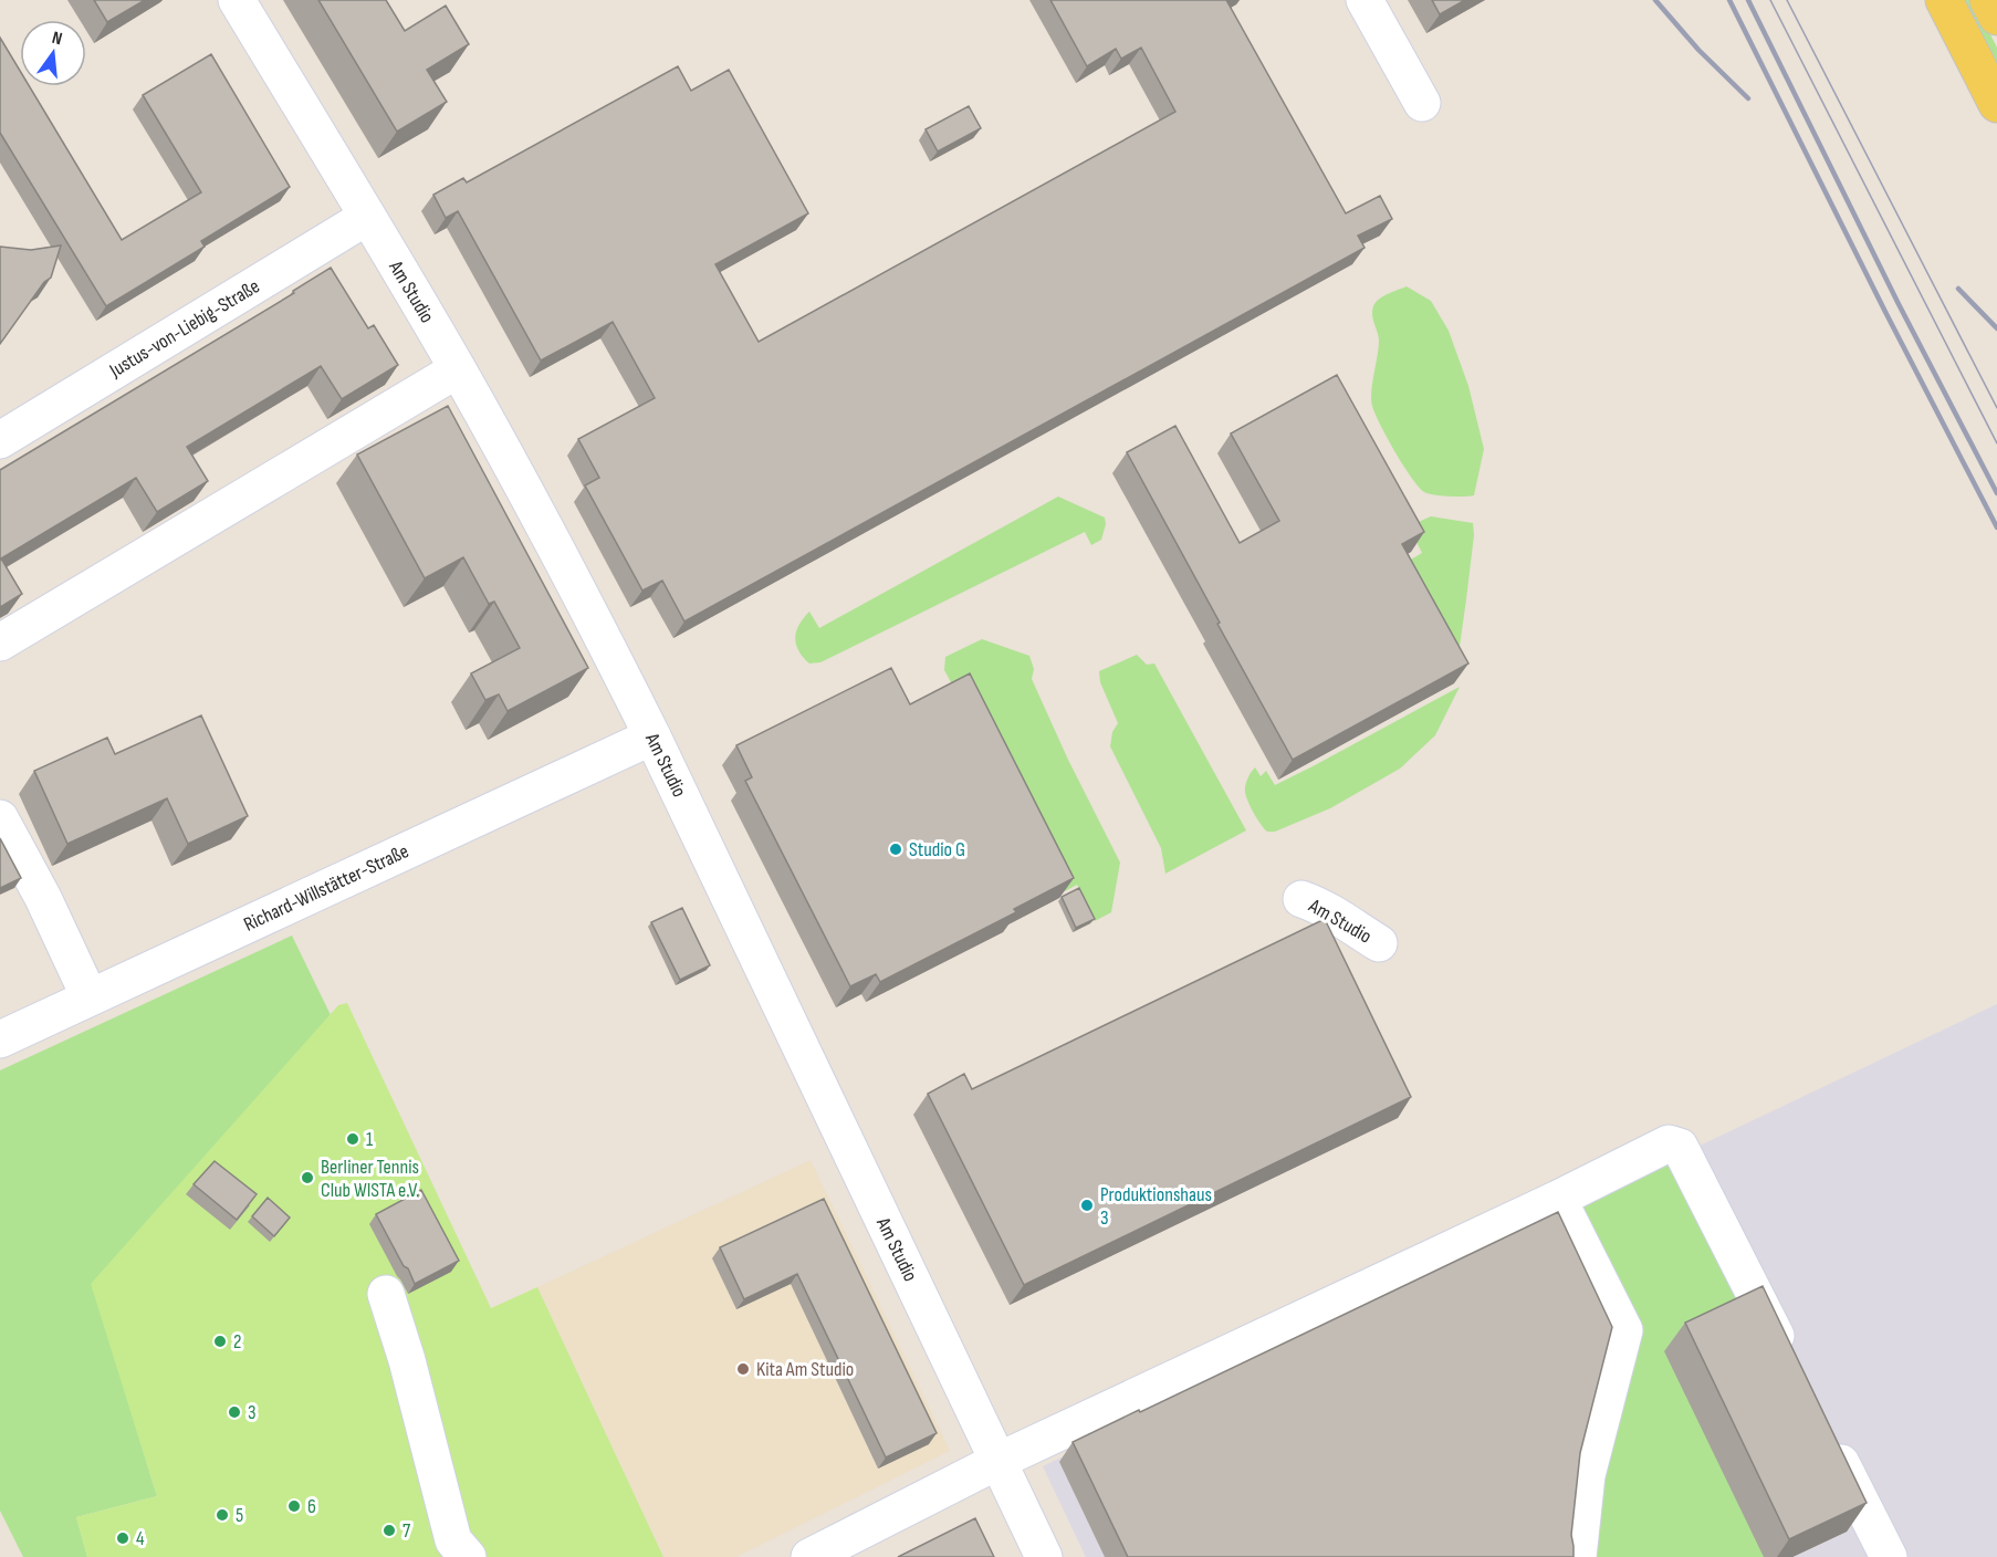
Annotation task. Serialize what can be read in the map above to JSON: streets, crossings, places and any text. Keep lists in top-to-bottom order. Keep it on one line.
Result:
{"streets":{"street":["Am Studio","Justus-von-Liebig-Straße","Richard-Willstätter-Straße"]},"crossings":[["Am Studio","Justus-von-Liebig-Straße"],["Am Studio","Richard-Willstätter-Straße"]],"places":["Studio G","1","Berliner Tennis Club WISTA e.V.","Produktionshaus 3","2","Kita Am Studio","3","6","5","7","4"],"north":"top"}
